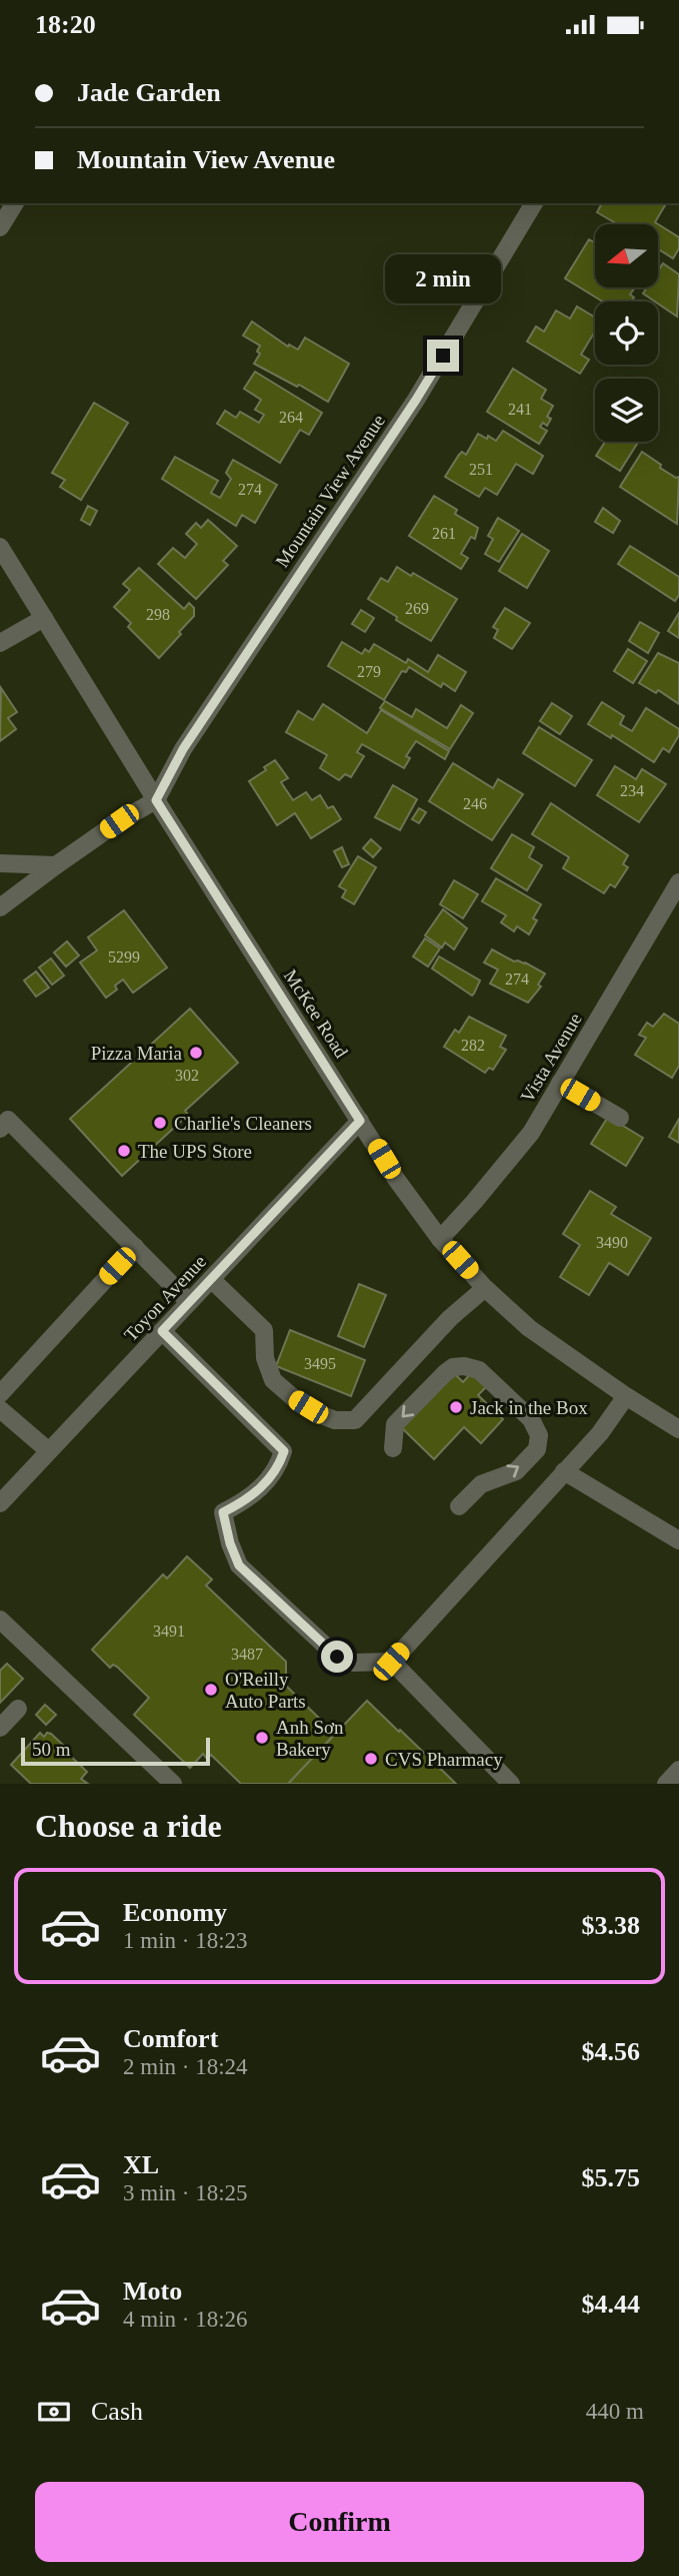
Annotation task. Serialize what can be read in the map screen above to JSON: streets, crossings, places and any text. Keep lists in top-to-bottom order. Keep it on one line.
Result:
{"streets":{"street":["Mountain View Avenue","McKee Road","Vista Avenue","Toyon Avenue"]},"crossings":[["Mountain View Avenue","McKee Road"],["McKee Road","Vista Avenue"],["McKee Road","Toyon Avenue"]],"places":["Pizza Maria","Charlie's Cleaners","The UPS Store","Jack in the Box","O'Reilly Auto Parts","Anh Sơn Bakery","CVS Pharmacy"],"house_numbers":["241","264","251","274","261","269","298","279","234","246","5299","274","282","302","3490","3495","3491","3487"],"scale_bar":"50 m","north":"left","page":{"status":"18:20","banner":["Jade Garden","Mountain View Avenue"],"bubble":"2 min","scale":"50 m","heading":"Choose a ride","list":[{"name":"Economy","note":"1 min · 18:23","value":"$3.38"},{"name":"Comfort","note":"2 min · 18:24","value":"$4.56"},{"name":"XL","note":"3 min · 18:25","value":"$5.75"},{"name":"Moto","note":"4 min · 18:26","value":"$4.44"}],"pay":["Cash","440 m"],"buttons":"Confirm"}}
